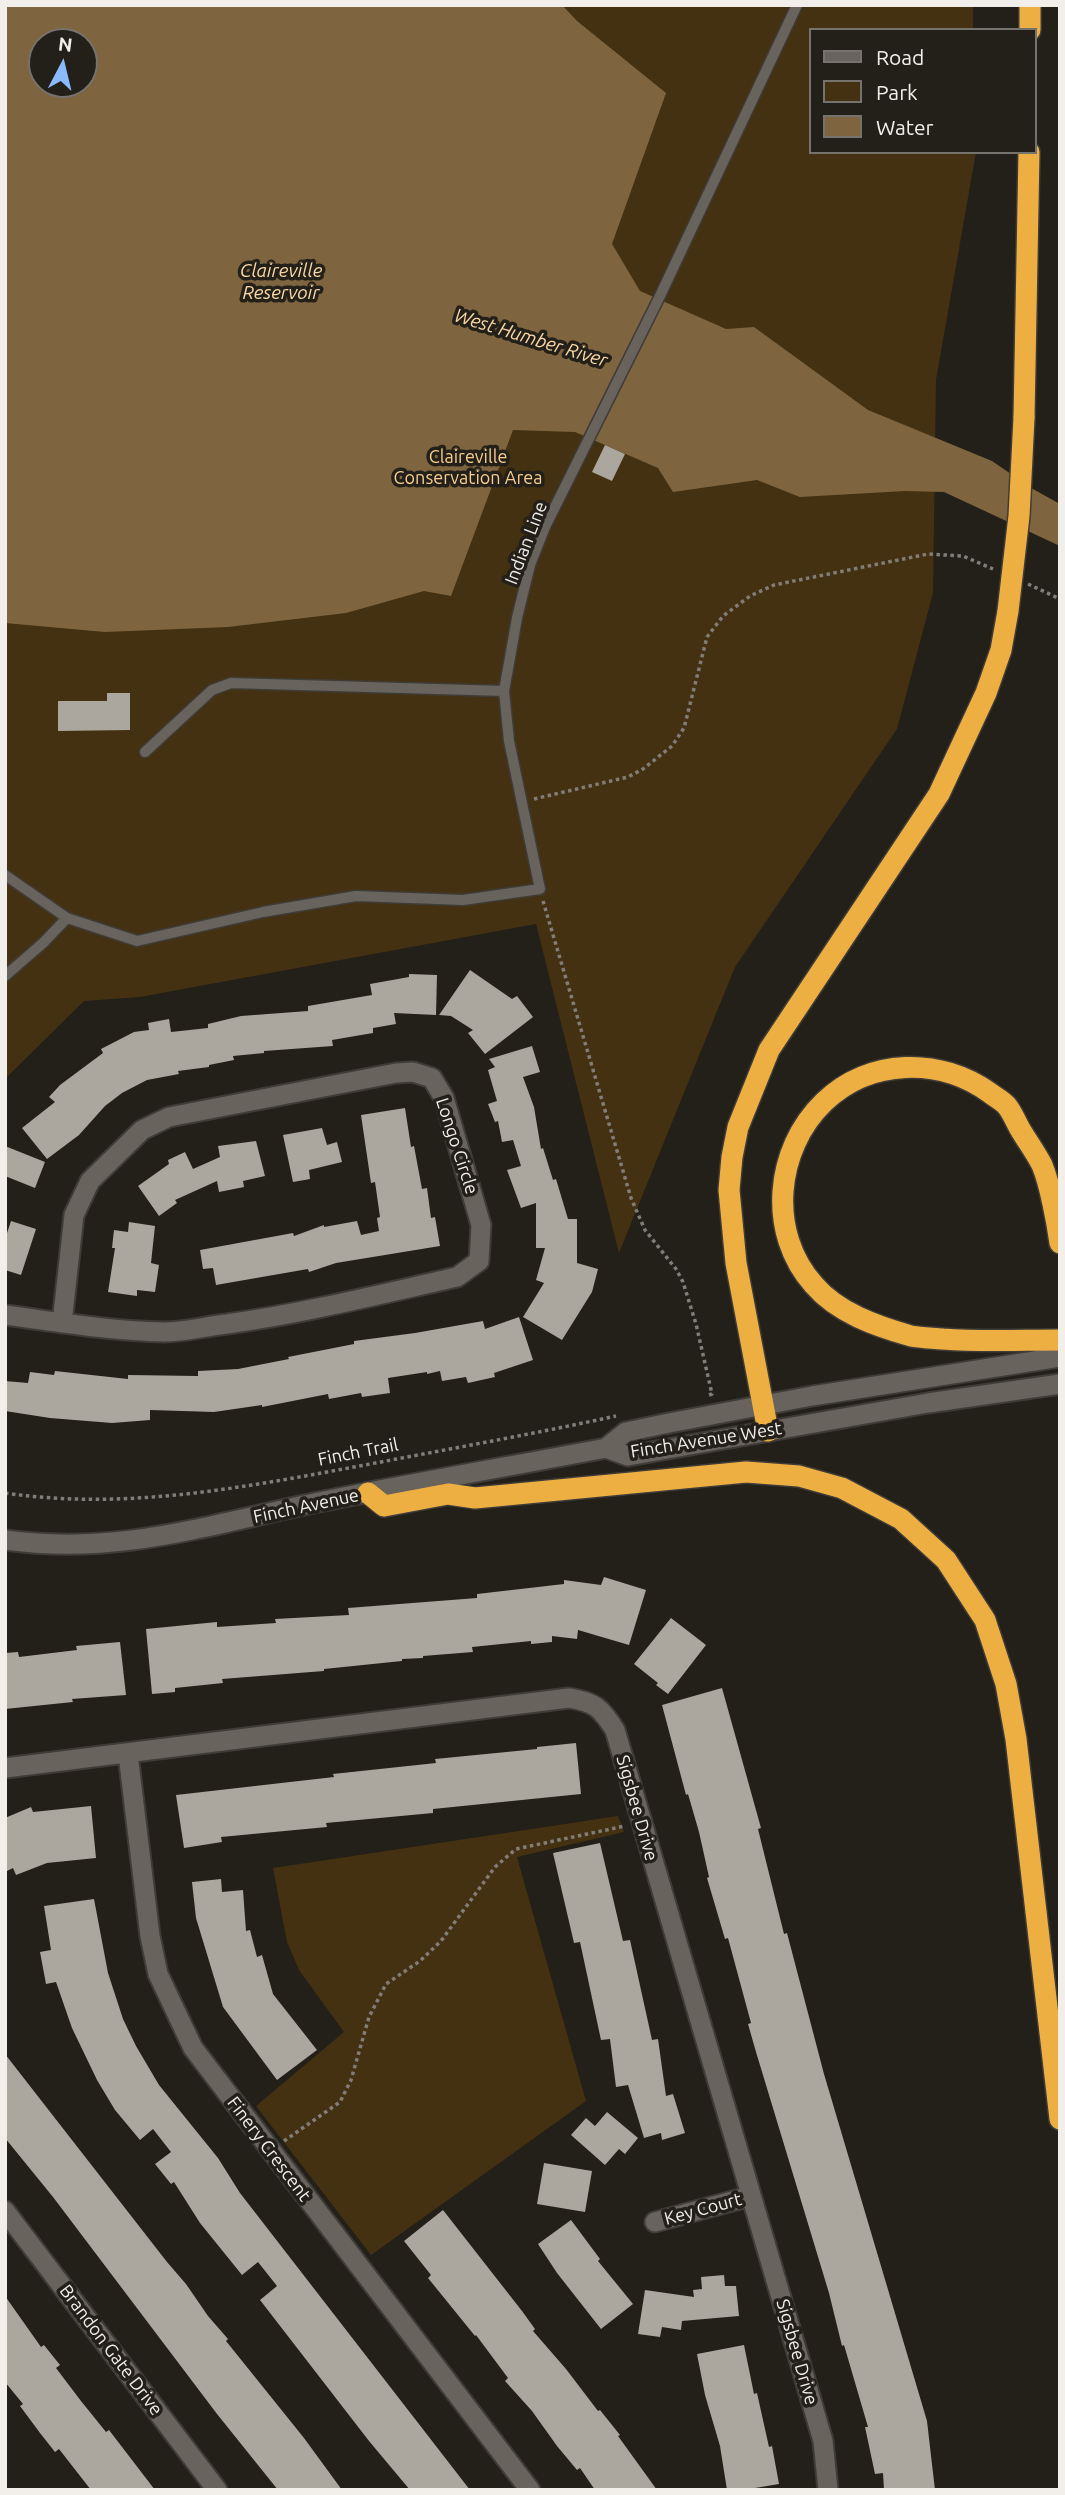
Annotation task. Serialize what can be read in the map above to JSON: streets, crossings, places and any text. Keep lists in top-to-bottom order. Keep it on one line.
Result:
{"streets":{"street":["Longo Circle","Finch Avenue West","Finch Avenue","Sigsbee Drive","Finery Crescent","Key Court","Brandon Gate Drive"],"lane":["Indian Line"],"path":["Finch Trail"]},"crossings":[["Finch Avenue West","Finch Avenue"],["Sigsbee Drive","Finery Crescent"],["Sigsbee Drive","Key Court"]],"water":["Claireville Reservoir","West Humber River"],"parks":["Claireville Conservation Area"],"legend":["Road","Park","Water"],"north":"top"}
